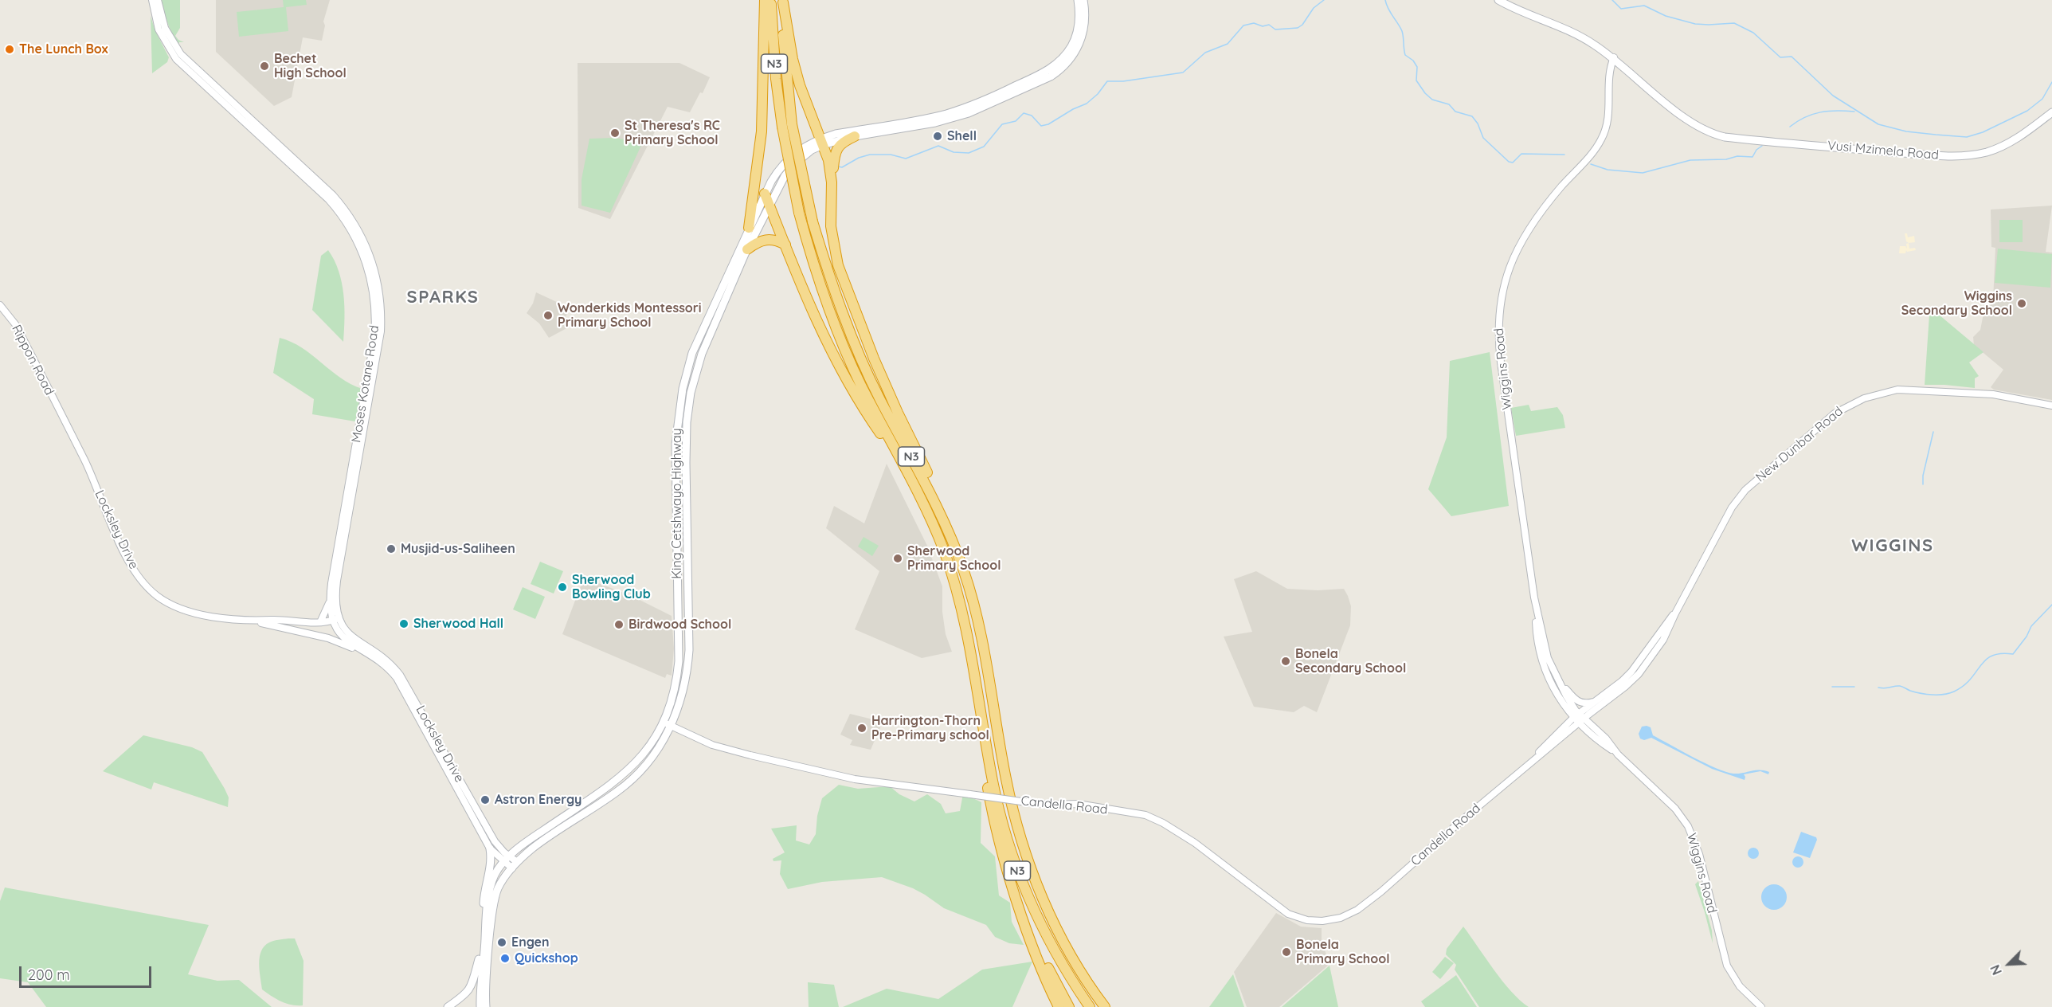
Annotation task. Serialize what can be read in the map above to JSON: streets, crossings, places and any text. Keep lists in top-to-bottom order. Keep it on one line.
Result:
{"streets":{"highway":["N3"],"main road":["Vusi Mzimela Road","King Cetshwayo Highway"],"street":["Rippon Road","Wiggins Road","Moses Kotane Road","New Dunbar Road","Locksley Drive","Candella Road"]},"crossings":[["Vusi Mzimela Road","Wiggins Road"],["Rippon Road","Locksley Drive"],["Wiggins Road","Candella Road"],["Moses Kotane Road","Locksley Drive"],["King Cetshwayo Highway","Locksley Drive"],["King Cetshwayo Highway","Candella Road"]],"districts":["SPARKS","WIGGINS"],"places":["The Lunch Box","Bechet High School","St Theresa's RC Primary School","Shell","Wiggins Secondary School","Wonderkids Montessori Primary School","Musjid-us-Saliheen","Sherwood Primary School","Sherwood Bowling Club","Sherwood Hall","Birdwood School","Bonela Secondary School","Harrington-Thorn Pre-Primary school","Astron Energy","Engen","Bonela Primary School","Quickshop"],"scale_bar":"200 m","north":"bottom left"}
